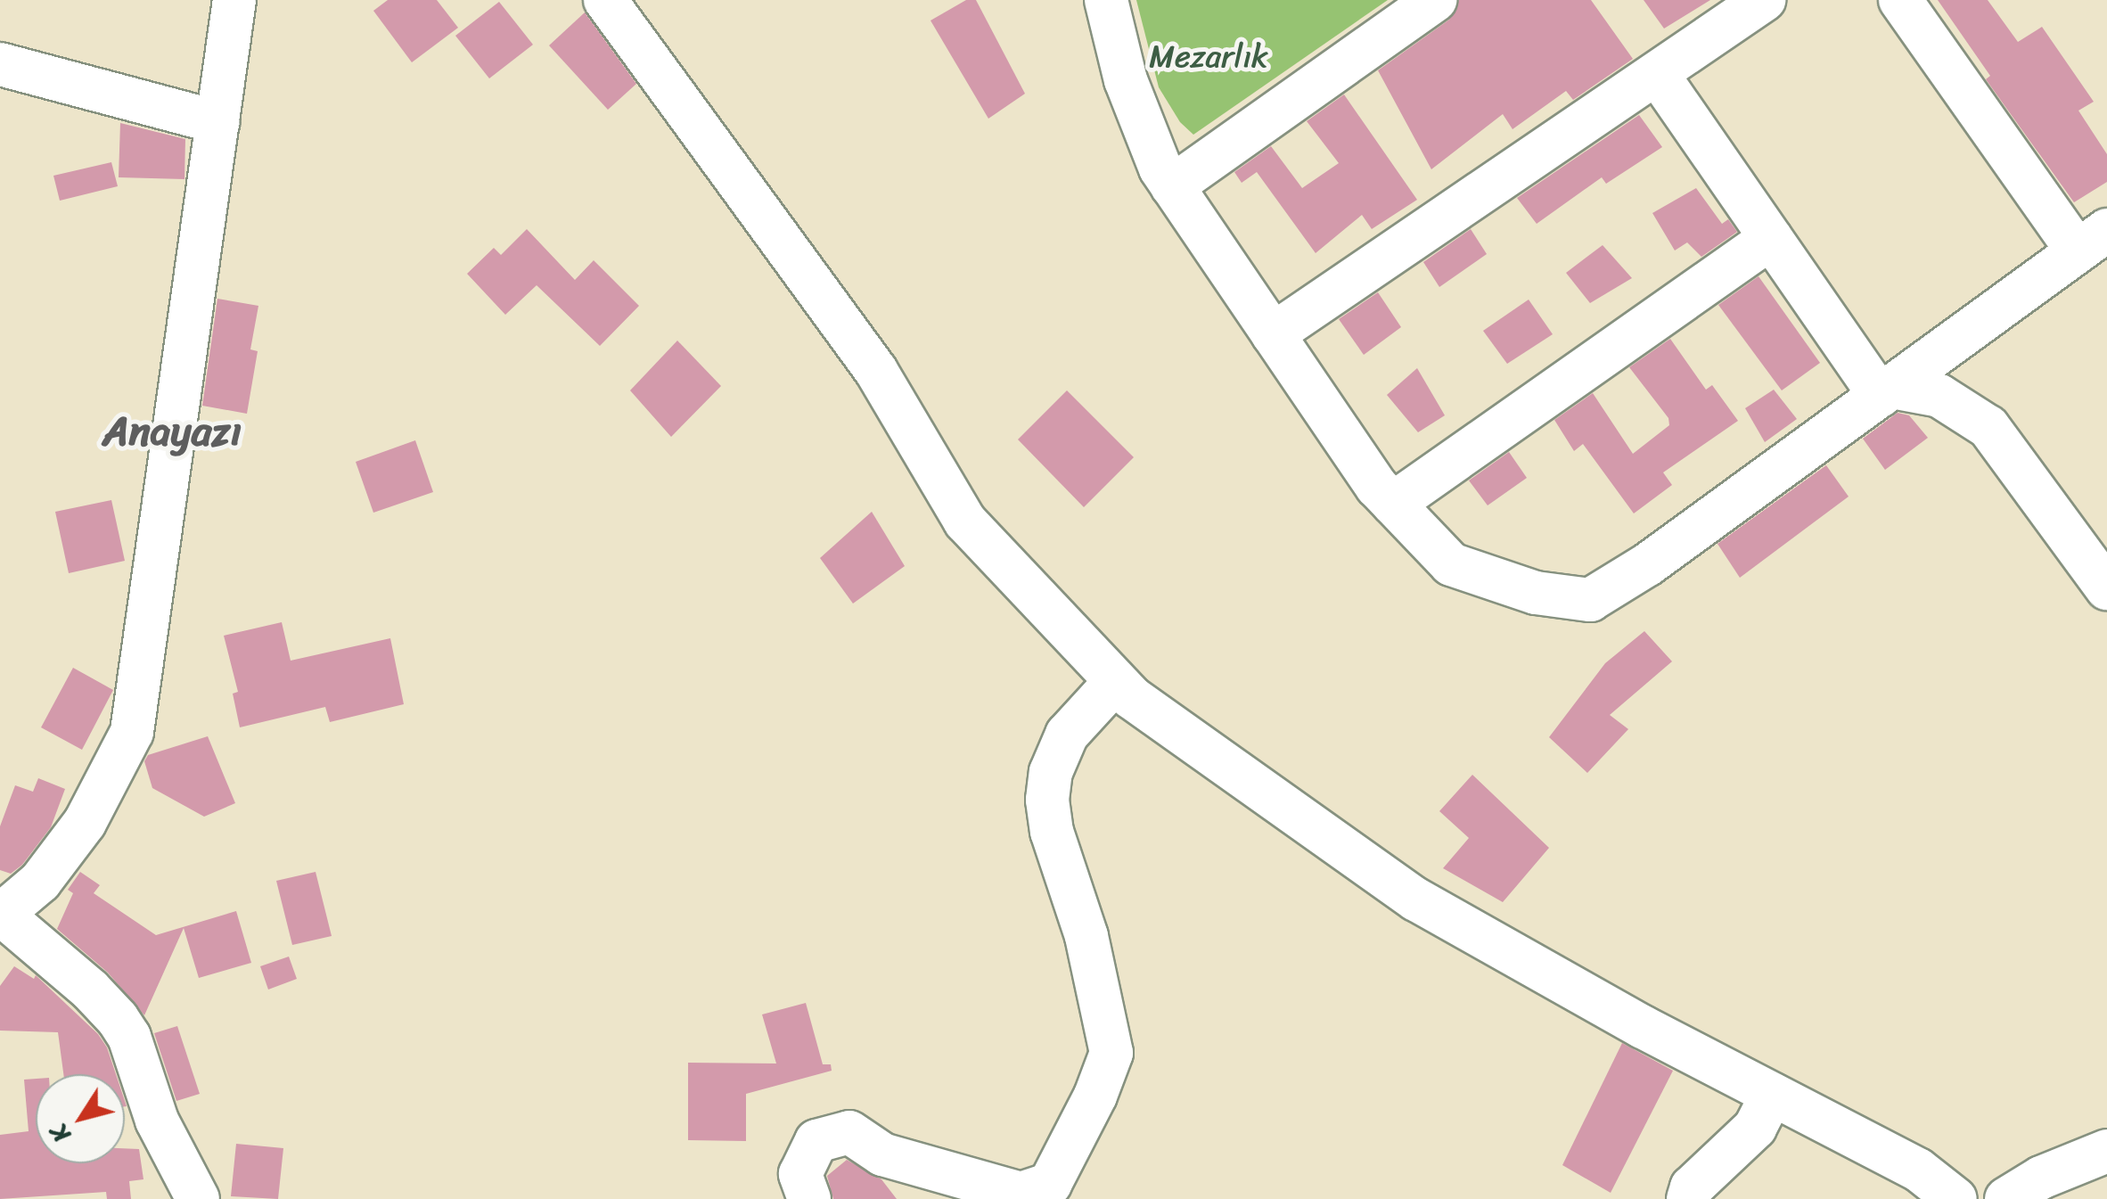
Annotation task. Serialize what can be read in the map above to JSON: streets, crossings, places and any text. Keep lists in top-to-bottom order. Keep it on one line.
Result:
{"districts":["Anayazı"],"parks":["Mezarlık"],"north":"bottom left"}
